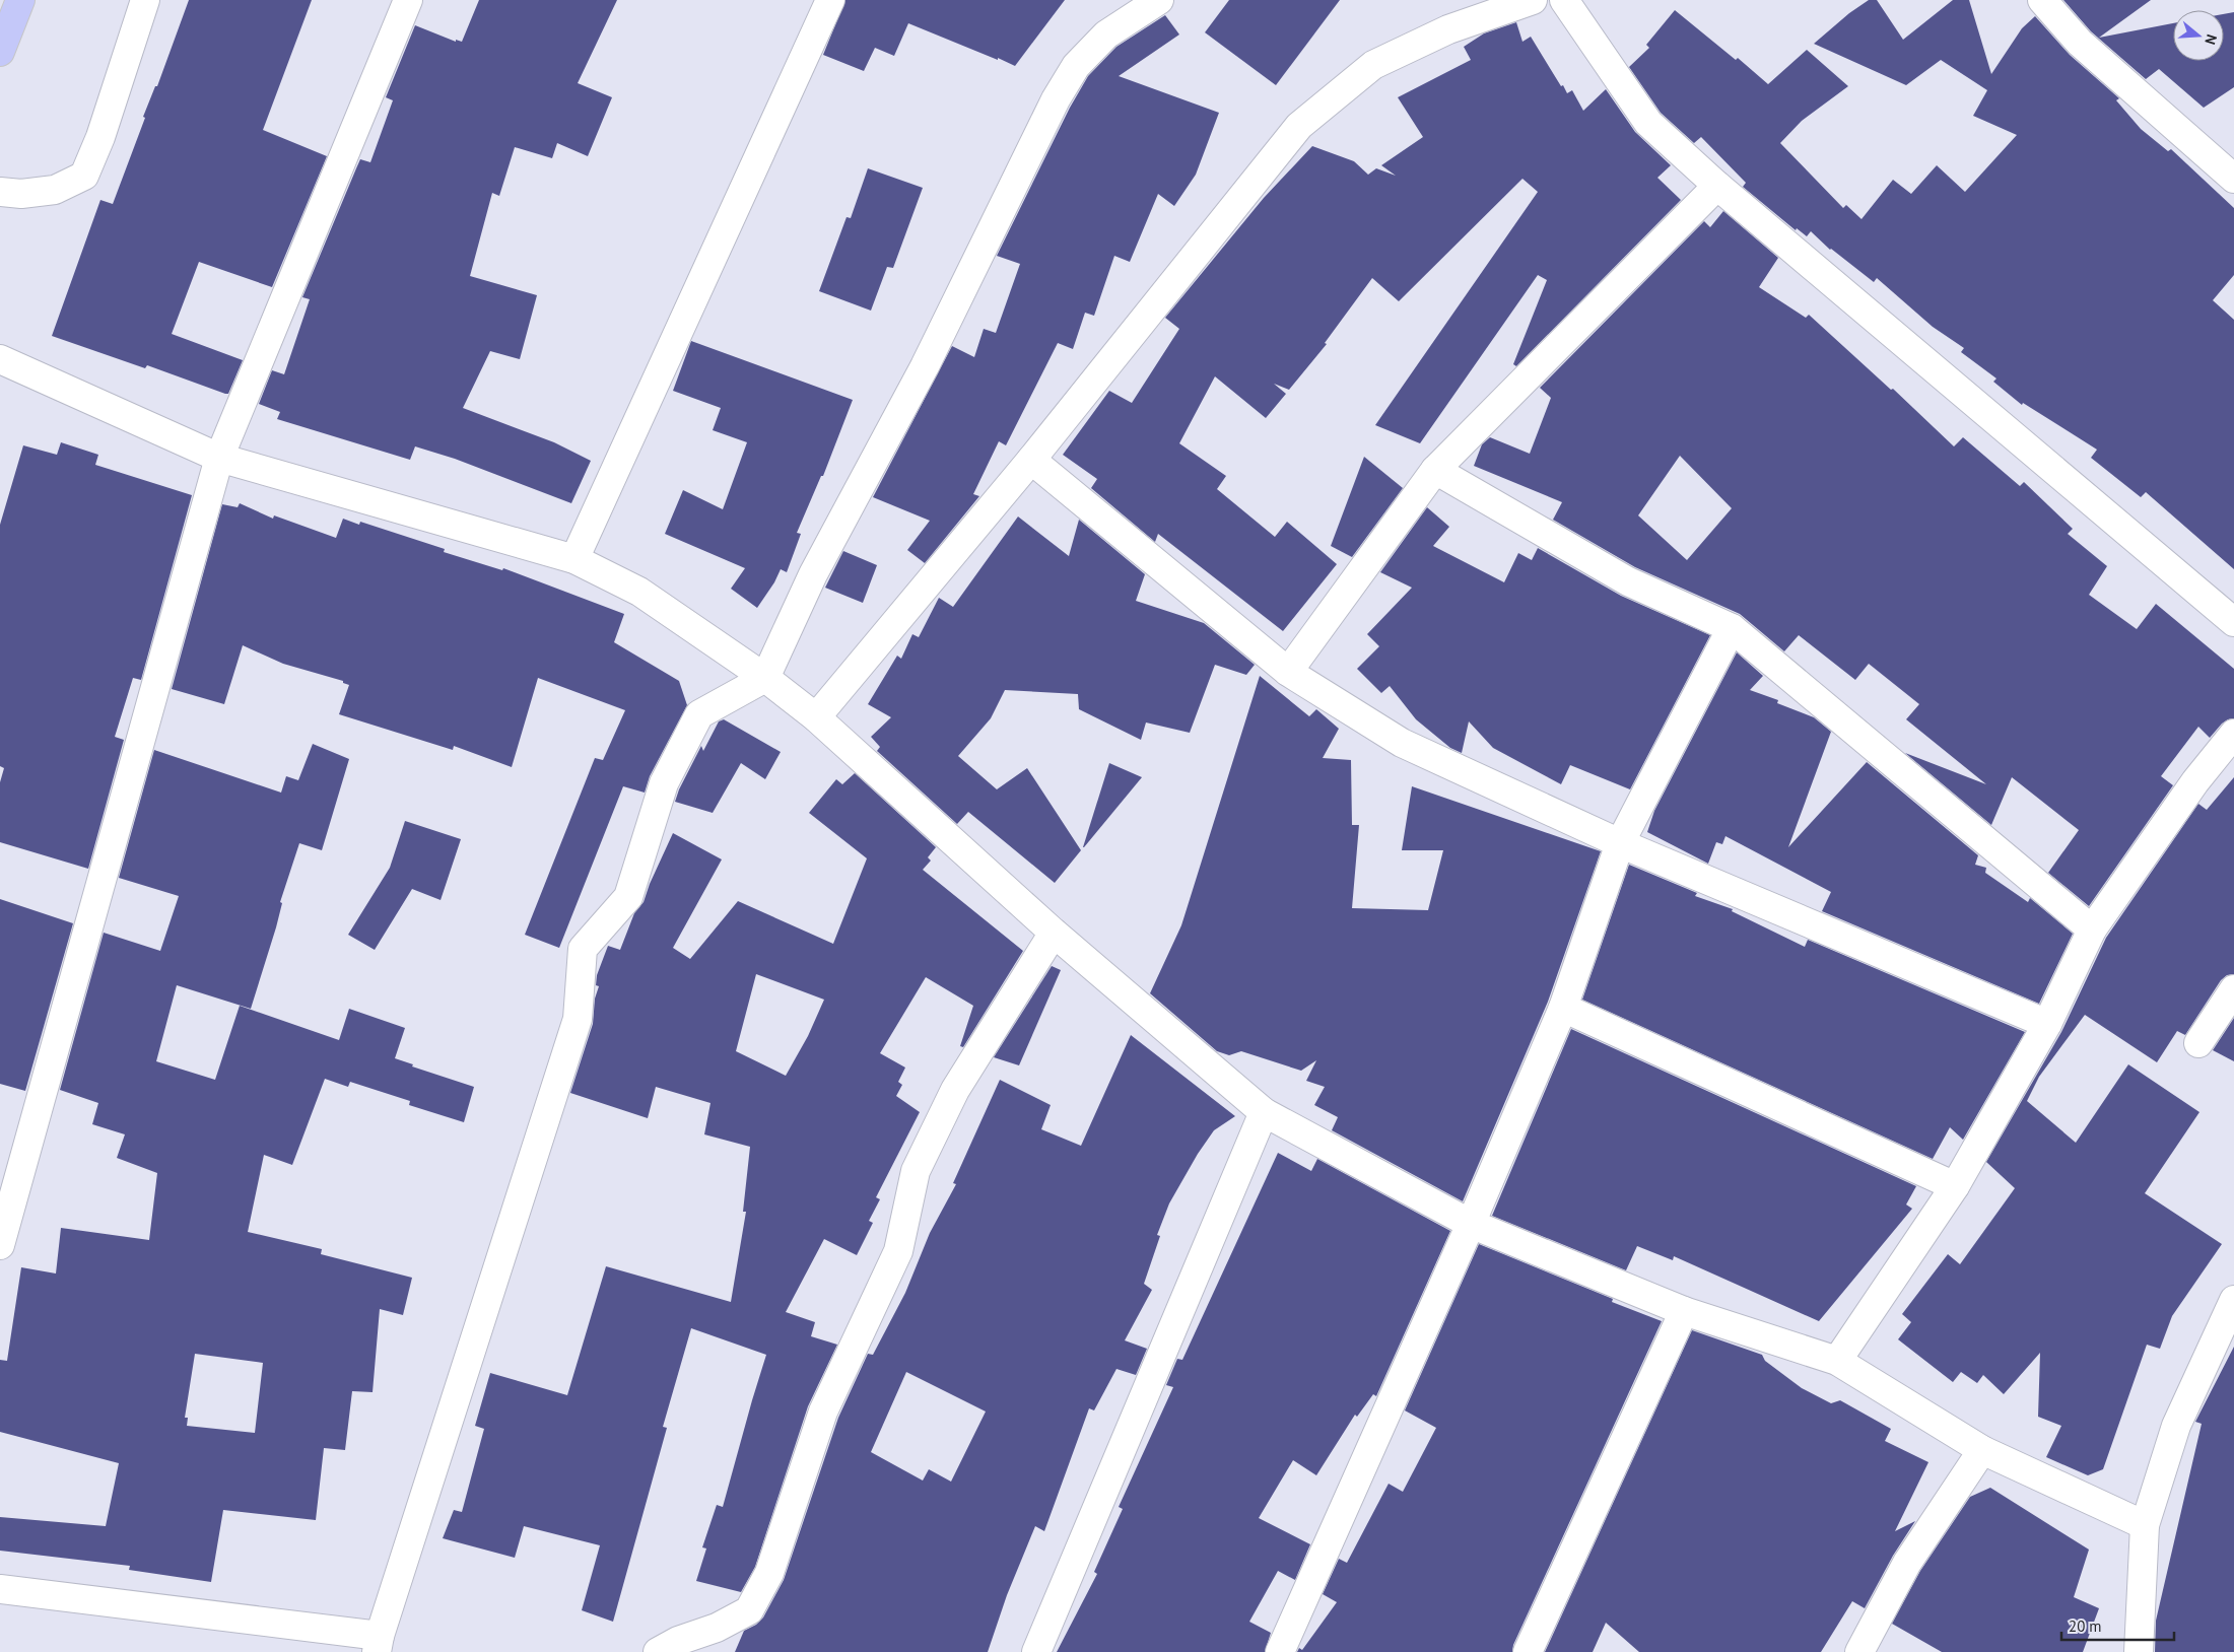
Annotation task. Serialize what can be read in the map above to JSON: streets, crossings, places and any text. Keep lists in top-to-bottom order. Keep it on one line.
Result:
{"scale_bar":"20 m","north":"right"}
